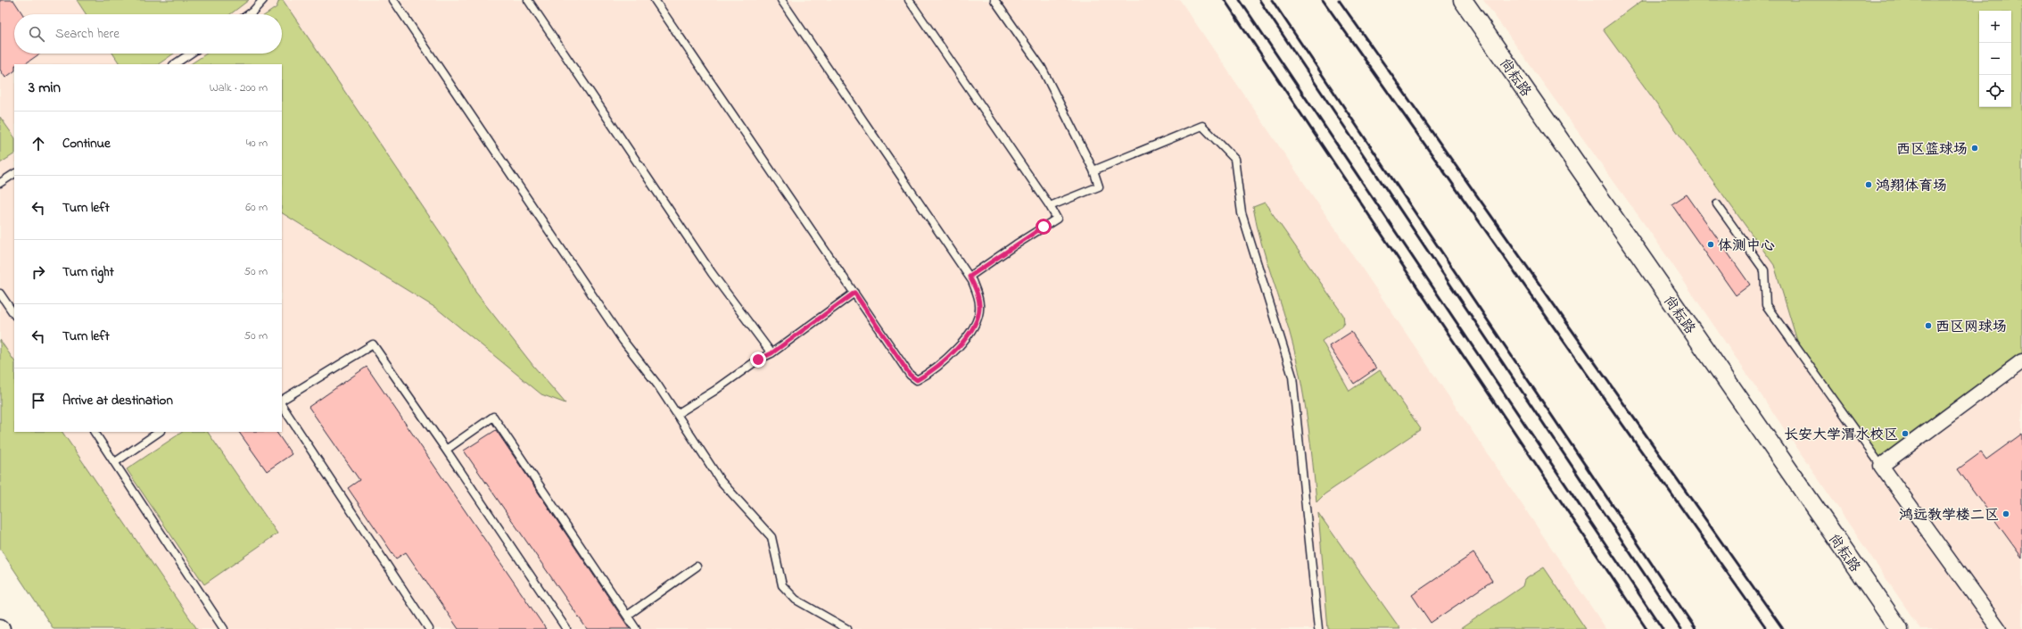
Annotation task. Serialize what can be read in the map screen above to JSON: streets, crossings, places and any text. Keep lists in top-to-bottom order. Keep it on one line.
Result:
{"streets":{"street":["尚耘路"]},"places":["西区篮球场","鸿翔体育场","体测中心","西区网球场","长安大学渭水校区","鸿远教学楼二区"],"page":{"map_buttons":["+","−"],"search":"Search here","heading":["3 min","Walk · 200 m"],"list":[["Continue","40 m"],["Turn left","60 m"],["Turn right","50 m"],["Turn left","50 m"],"Arrive at destination"]}}
